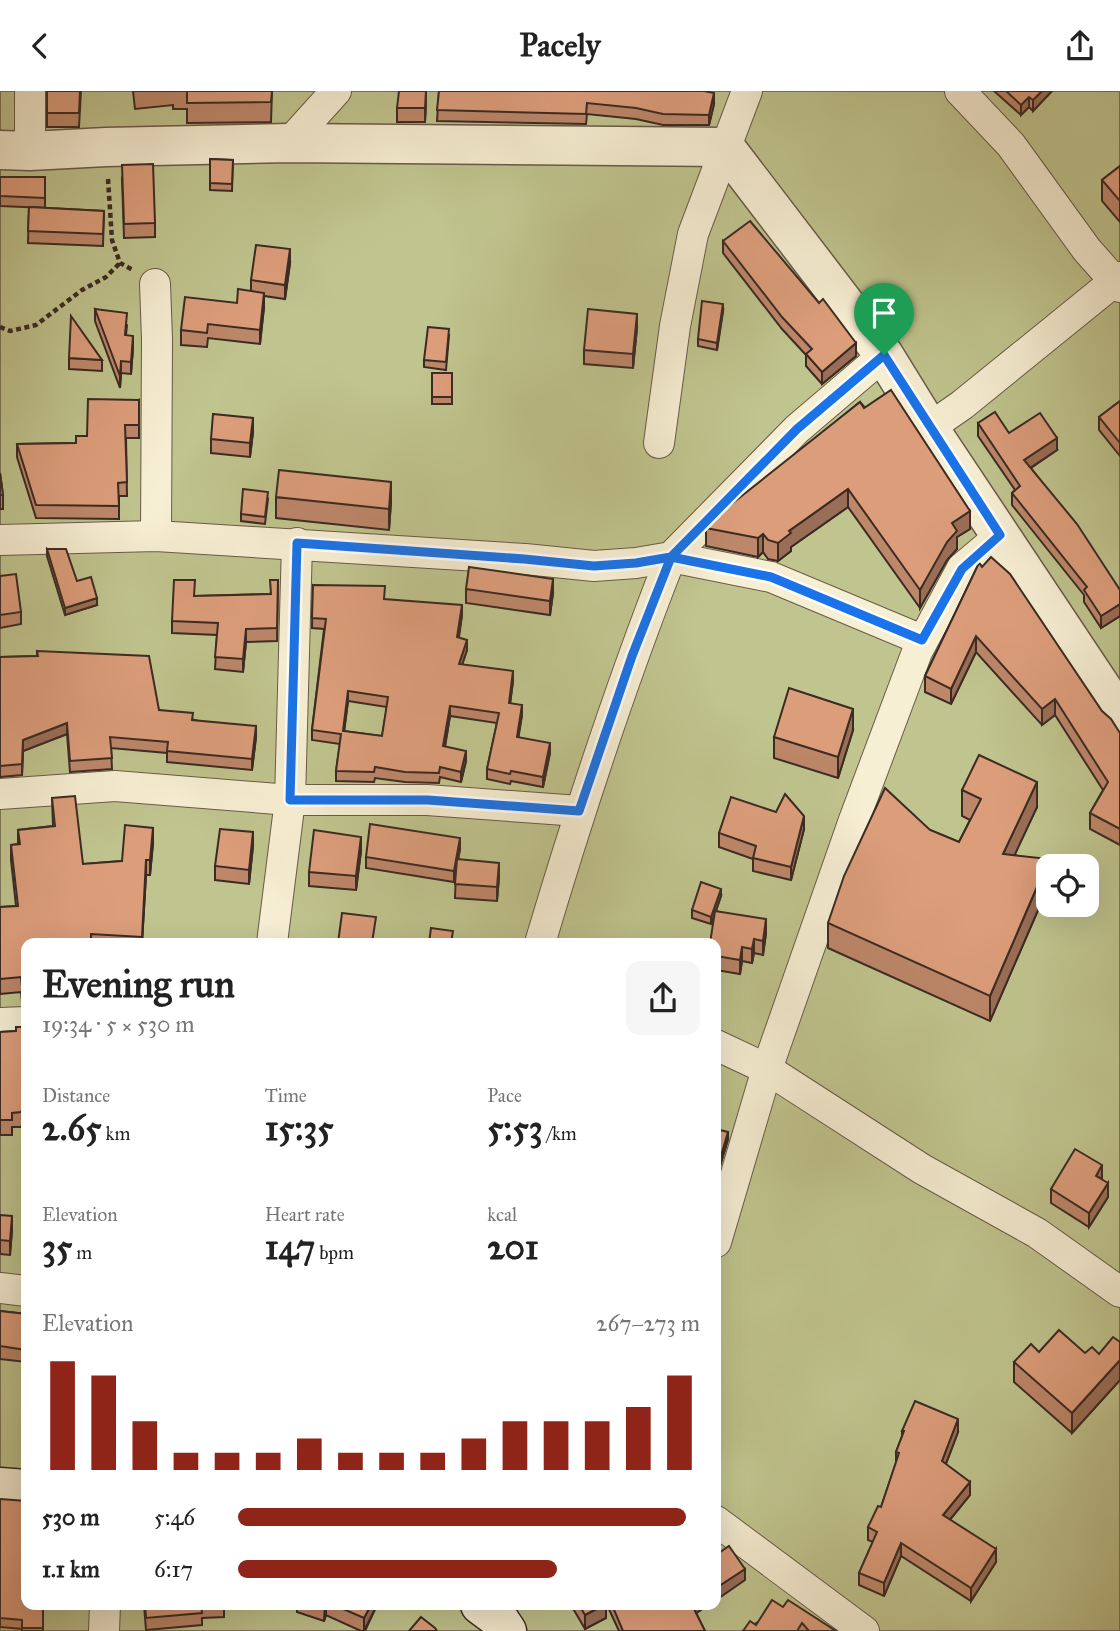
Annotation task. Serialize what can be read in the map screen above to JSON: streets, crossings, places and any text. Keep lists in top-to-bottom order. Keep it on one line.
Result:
{"page":{"header":"Pacely","heading":["Evening run","19:34 · 5 × 530 m"],"stats":[["Distance","2.65 km"],["Time","15:35"],["Pace","5:53 /km"],["Elevation","35 m"],["Heart rate","147 bpm"],["kcal","201"]],"chart":["Elevation","267–273 m"],"list":[{"name":"530 m","note":"5:46"},{"name":"1.1 km","note":"6:17"}]}}
